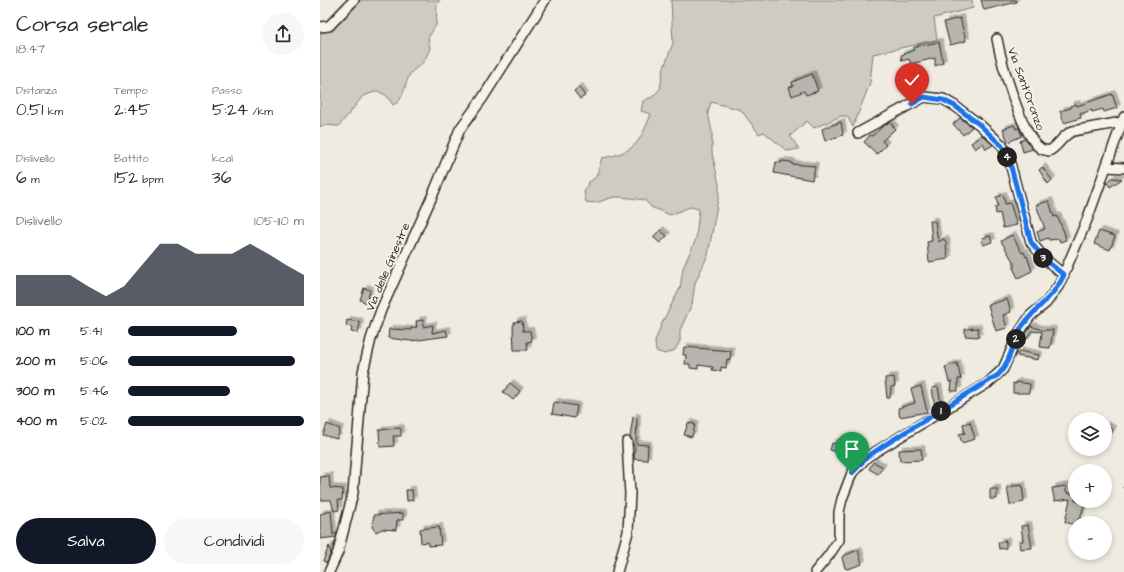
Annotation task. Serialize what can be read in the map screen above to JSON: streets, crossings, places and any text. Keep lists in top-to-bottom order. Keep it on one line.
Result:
{"streets":{"street":["Via Sant'Oronzo","Via delle Ginestre"]},"page":{"heading":["Corsa serale","18:47"],"stats":[["Distanza","0.51 km"],["Tempo","2:45"],["Passo","5:24 /km"],["Dislivello","6 m"],["Battito","152 bpm"],["kcal","36"]],"pins":["4","3","2","1"],"chart":["Dislivello","105–110 m"],"list":[{"name":"100 m","note":"5:41"},{"name":"200 m","note":"5:06"},{"name":"300 m","note":"5:46"},{"name":"400 m","note":"5:02"}],"map_buttons":["+","−"],"buttons":["Salva","Condividi"]}}
